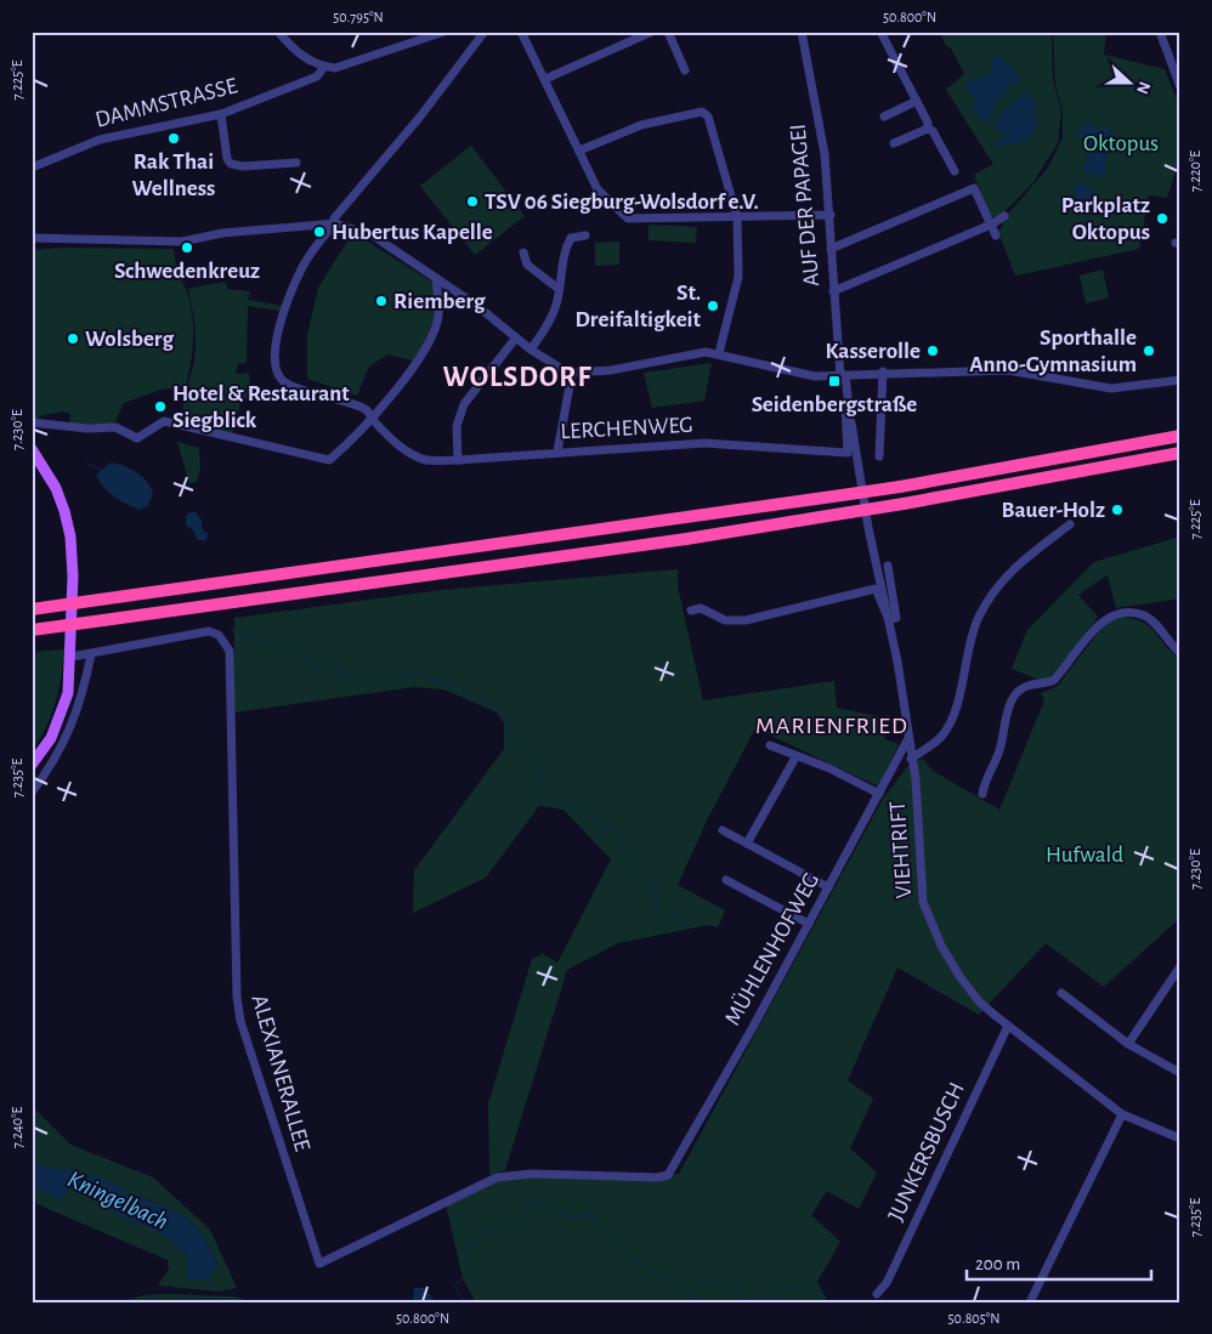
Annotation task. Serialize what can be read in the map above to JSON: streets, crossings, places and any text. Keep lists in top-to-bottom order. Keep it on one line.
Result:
{"streets":{"street":["DAMMSTRASSE","AUF DER PAPAGEI","LERCHENWEG","VIEHTRIFT","MÜHLENHOFWEG","ALEXIANERALLEE","JUNKERSBUSCH"]},"crossings":[["AUF DER PAPAGEI","LERCHENWEG"],["AUF DER PAPAGEI","VIEHTRIFT"],["VIEHTRIFT","MÜHLENHOFWEG"],["VIEHTRIFT","JUNKERSBUSCH"],["MÜHLENHOFWEG","ALEXIANERALLEE"]],"districts":["WOLSDORF","MARIENFRIED"],"water":["Kningelbach"],"parks":["Oktopus","Hufwald"],"places":{"other":["Rak Thai Wellness","TSV 06 Siegburg-Wolsdorf e.V.","Parkplatz Oktopus","Hubertus Kapelle","Schwedenkreuz","Riemberg","St. Dreifaltigkeit","Wolsberg","Kasserolle","Sporthalle Anno-Gymnasium","Hotel & Restaurant Siegblick","Bauer-Holz"],"transit":["Seidenbergstraße"]},"scale_bar":"200 m","north":"right","coordinates":["50.795°N","50.800°N","7.225°E","7.220°E","7.230°E","7.235°E","7.240°E","50.805°N"]}
